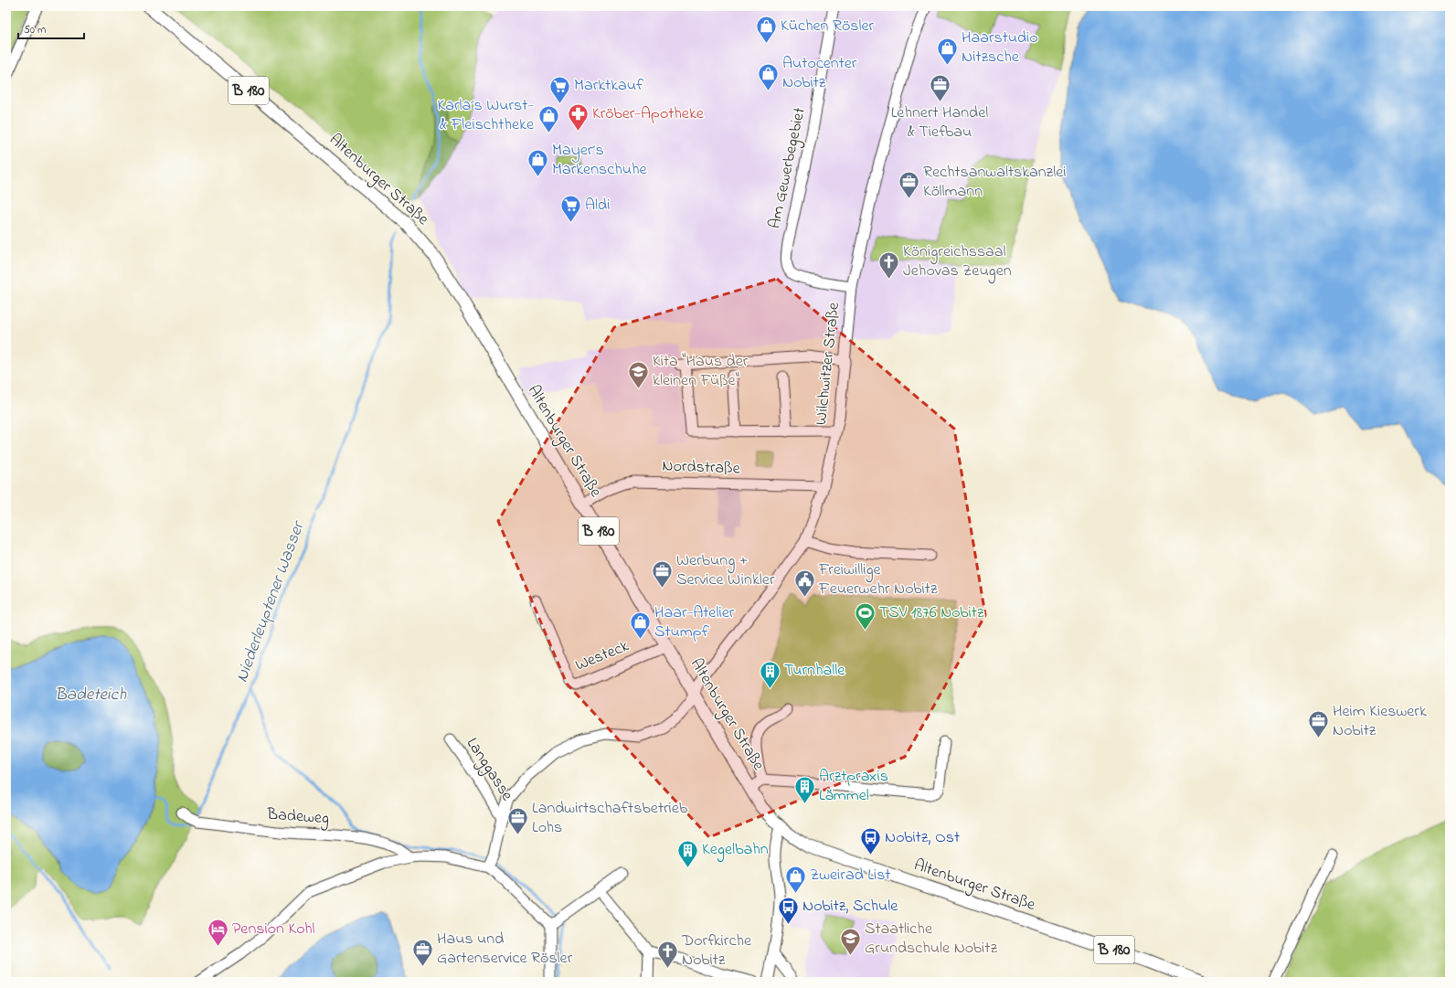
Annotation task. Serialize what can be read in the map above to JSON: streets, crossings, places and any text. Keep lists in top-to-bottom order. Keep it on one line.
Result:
{"streets":{"main road":["B 180","Altenburger Straße"],"street":["Am Gewerbegebiet","Wilchwitzer Straße","Nordstraße","Westeck","Langgasse","Badeweg"]},"crossings":[["Am Gewerbegebiet","Wilchwitzer Straße"],["Altenburger Straße","Wilchwitzer Straße"],["Altenburger Straße","Nordstraße"],["Altenburger Straße","Westeck"],["Altenburger Straße","Langgasse"],["Wilchwitzer Straße","Nordstraße"],["Wilchwitzer Straße","Langgasse"]],"water":["Niederleuptener Wasser","Badeteich"],"places":{"shop":["Küchen Rösler","Haarstudio Nitzsche","Autocenter Nobitz","Karla´s Wurst- & Fleischtheke","Mayer´s Markenschuhe","Haar-Atelier Stumpf","Zweirad List"],"office":["Lehnert Handel & Tiefbau","Rechtsanwaltskanzlei Köllmann","Werbung + Service Winkler","Heim Kieswerk Nobitz","Landwirtschaftsbetrieb Lohs","Haus und Gartenservice Rösler"],"supermarket":["Marktkauf","Aldi"],"pharmacy":["Kröber-Apotheke"],"church":["Königreichssaal Jehovas Zeugen","Dorfkirche Nobitz"],"school or university":["Kita \"Haus der kleinen Füße\"","Staatliche Grundschule Nobitz"],"public building":["Freiwillige Feuerwehr Nobitz"],"sports":["TSV 1876 Nobitz"],"building":["Turnhalle","Arztpraxis Lämmel","Kegelbahn"],"bus stop":["Nobitz, Ost","Nobitz, Schule"],"hotel":["Pension Kohl"]},"scale_bar":"50 m"}
